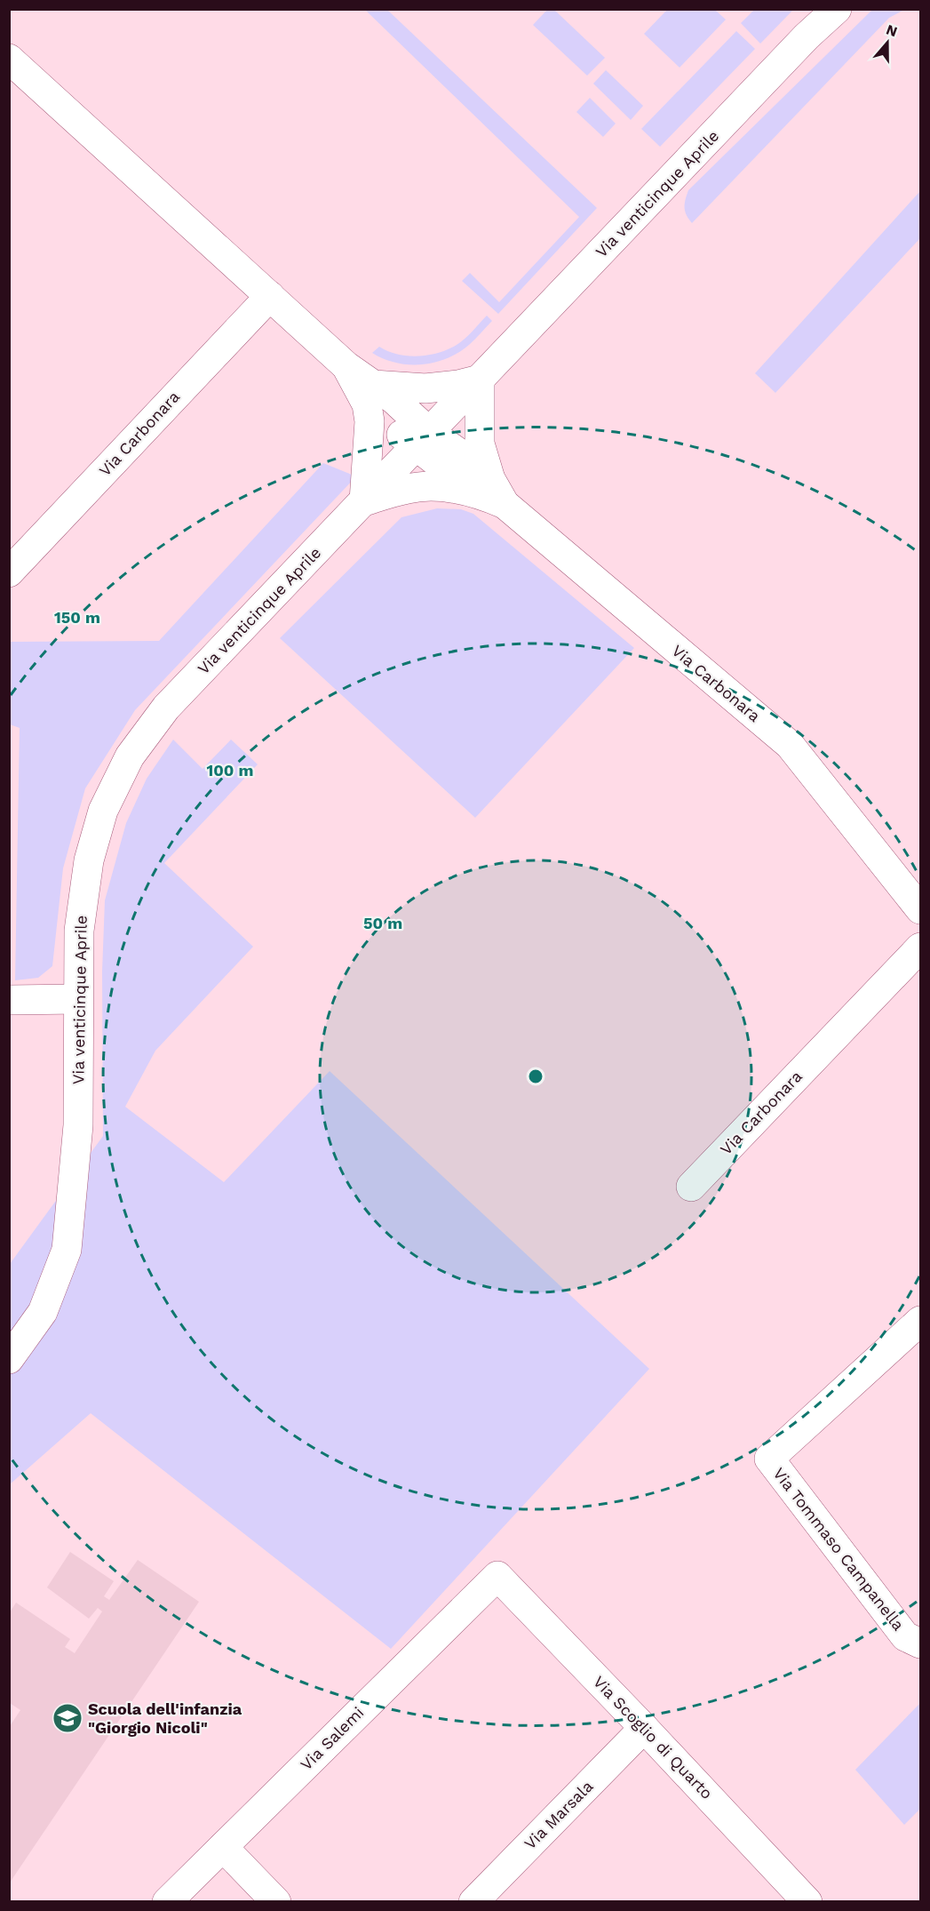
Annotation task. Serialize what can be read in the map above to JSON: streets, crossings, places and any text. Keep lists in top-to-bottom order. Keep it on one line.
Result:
{"streets":{"street":["Via venticinque Aprile","Via Carbonara","Via Tommaso Campanella","Via Scoglio di Quarto","Via Salemi","Via Marsala"]},"crossings":[["Via venticinque Aprile","Via Carbonara"],["Via Scoglio di Quarto","Via Salemi"],["Via Scoglio di Quarto","Via Marsala"]],"places":{"school or university":["Scuola dell'infanzia \"Giorgio Nicoli\""]},"north":"top","rings":["150 m","100 m","50 m"]}
